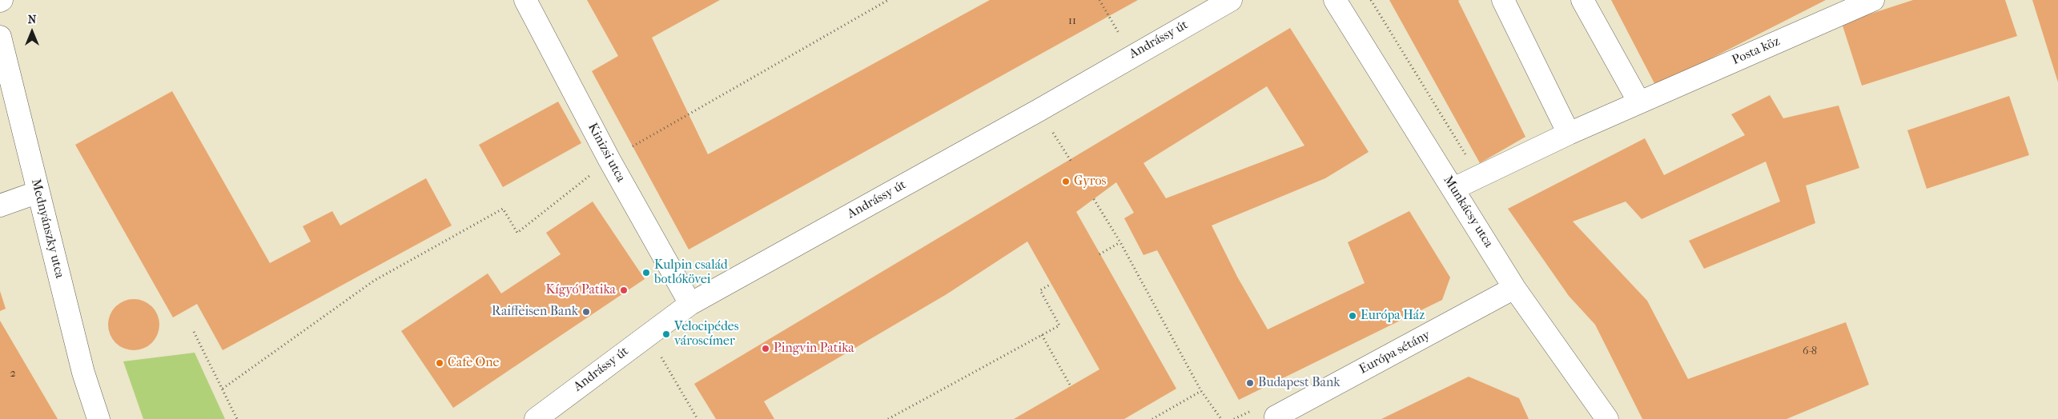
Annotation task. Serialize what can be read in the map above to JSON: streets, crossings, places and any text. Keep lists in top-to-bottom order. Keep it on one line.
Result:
{"streets":{"street":["Andrássy út","Posta köz","Kinizsi utca","Munkácsy utca","Mednyánszky utca","Európa sétány"]},"crossings":[["Andrássy út","Kinizsi utca"],["Posta köz","Munkácsy utca"],["Munkácsy utca","Európa sétány"]],"places":["Gyros","Kulpin család botlókövei","Kígyó Patika","Raiffeisen Bank","Európa Ház","Velocipédes városcímer","Pingvin Patika","Cafe One","Budapest Bank"],"house_numbers":["11","6-8","2"],"north":"top"}
